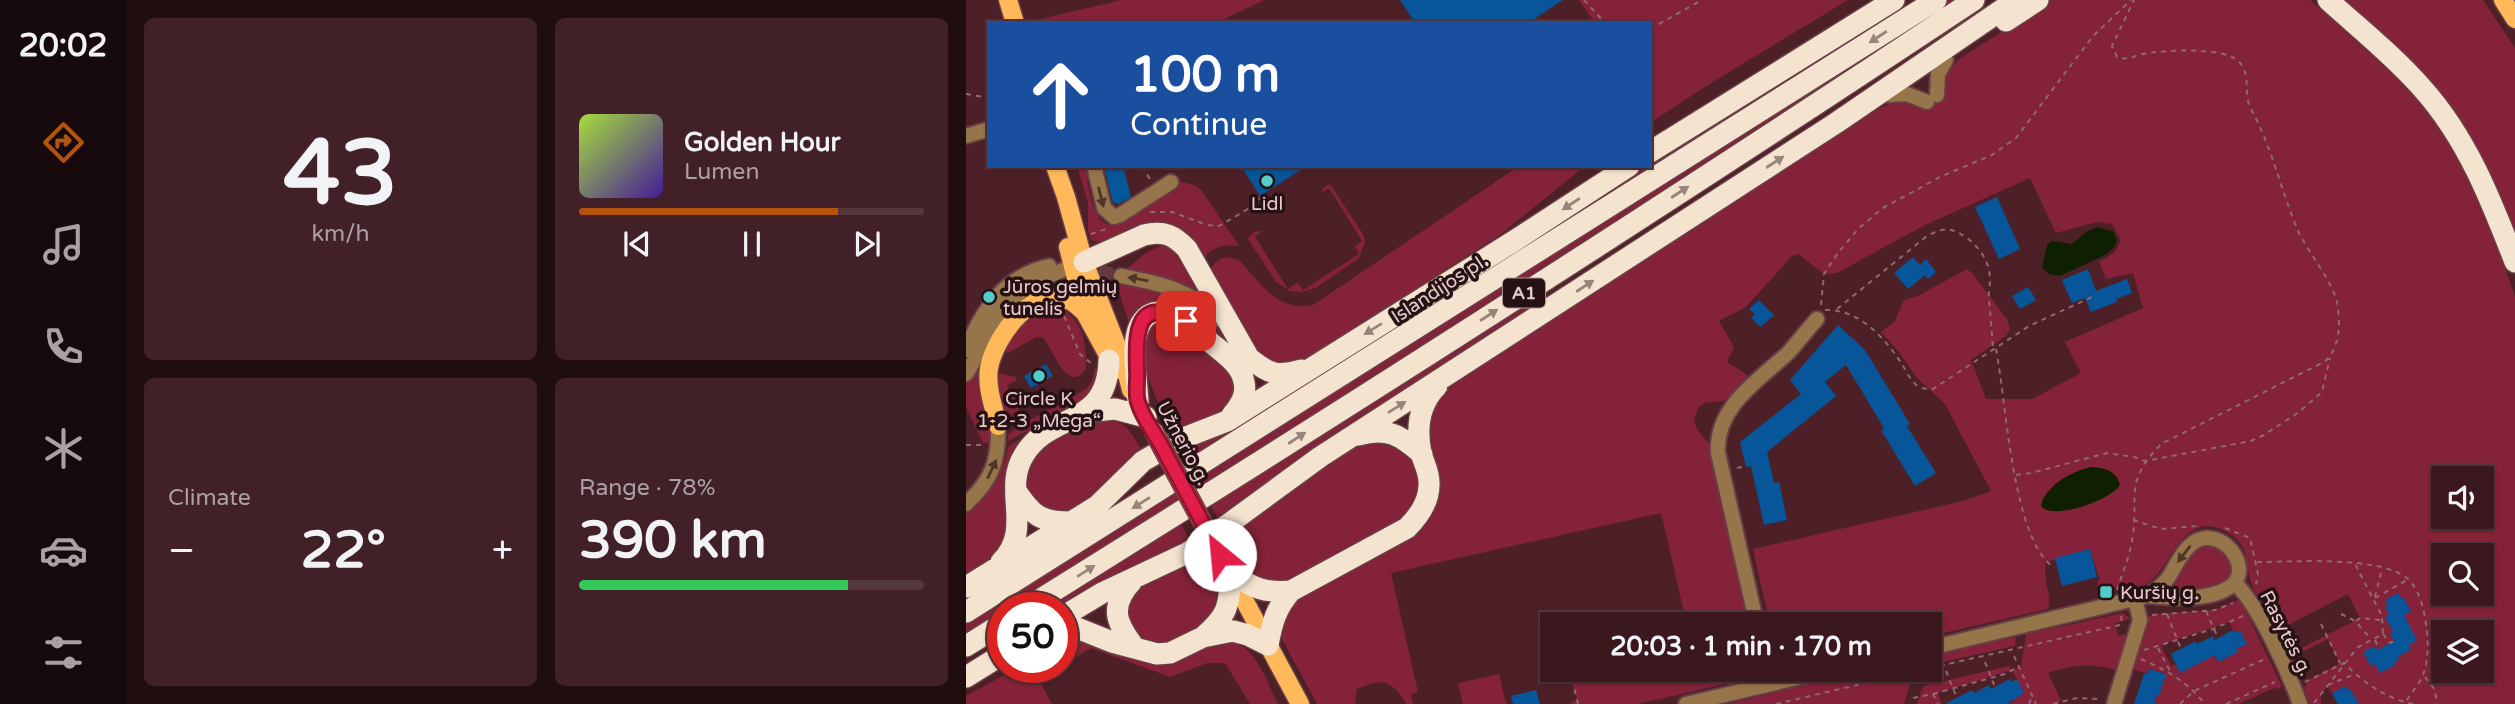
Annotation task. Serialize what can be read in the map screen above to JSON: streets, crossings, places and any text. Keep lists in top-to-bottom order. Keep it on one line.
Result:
{"streets":{"highway":["Islandijos pl.","A1"],"main road":["Užnerio g."],"street":["Rasytės g."]},"places":{"other":["Lidl","Jūros gelmių tunelis","Circle K 1-2-3 „Mega“"],"transit":["Kuršių g."]},"page":{"tabs":"20:02","tile":[["43","km/h"],"Climate",["Range · 78%","390 km"]],"turn":["100 m","Continue"],"song":["Golden Hour","Lumen"],"heat":["−","22°","+"],"limit":"50","trip":"20:03 · 1 min · 170 m"}}
